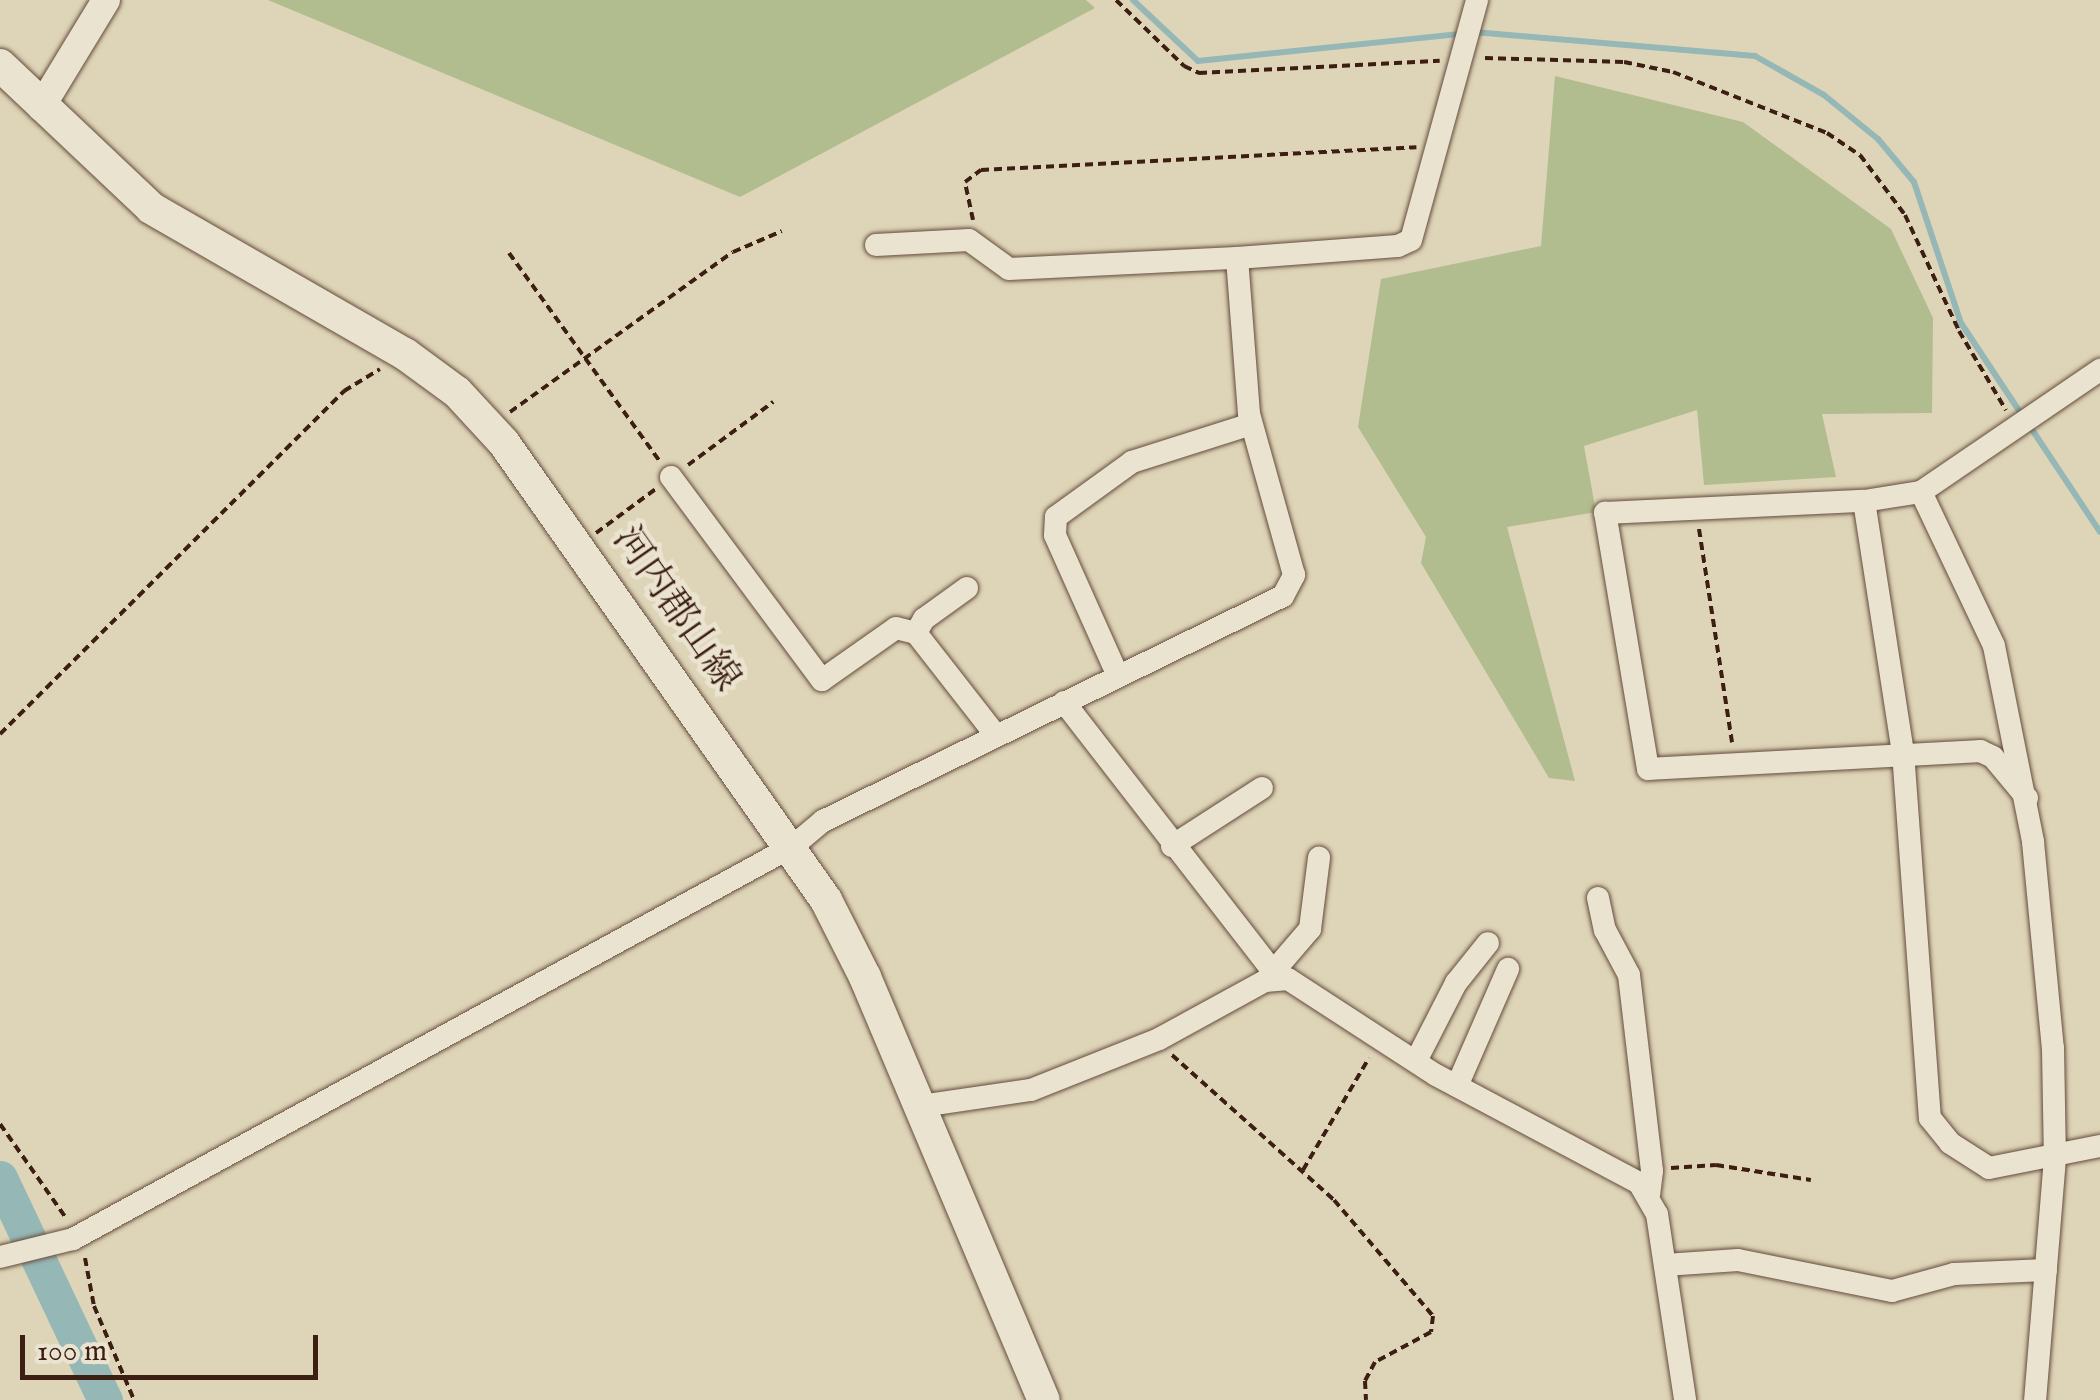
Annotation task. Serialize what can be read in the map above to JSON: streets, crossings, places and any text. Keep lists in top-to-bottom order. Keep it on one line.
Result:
{"streets":{"main road":["河内郡山線"]},"scale_bar":"100 m"}
